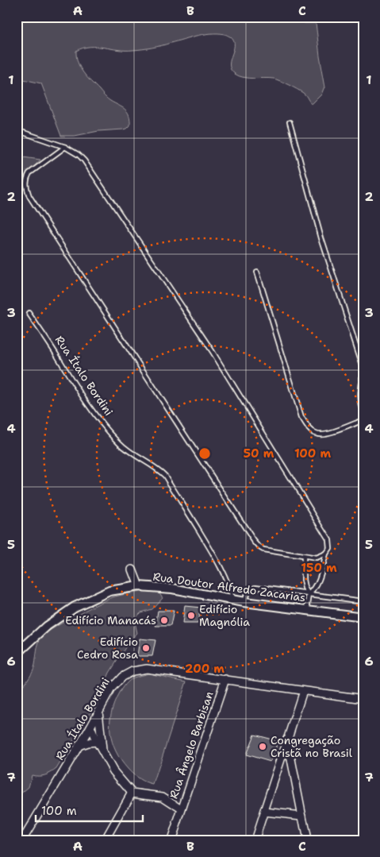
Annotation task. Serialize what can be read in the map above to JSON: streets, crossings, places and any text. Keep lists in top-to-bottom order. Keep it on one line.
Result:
{"streets":{"street":["Rua Ítalo Bordini","Rua Doutor Alfredo Zacarias","Rua Ângelo Barbisan"]},"crossings":[["Rua Ítalo Bordini","Rua Doutor Alfredo Zacarias"],["Rua Ítalo Bordini","Rua Ângelo Barbisan"]],"places":["Edifício Magnólia","Edifício Manacás","Edifício Cedro Rosa","Congregação Cristã no Brasil"],"scale_bar":"100 m","grid":{"columns":["A","B","C"],"rows":["1","2","3","4","5","6","7"]},"rings":["50 m","100 m","150 m","200 m"]}
